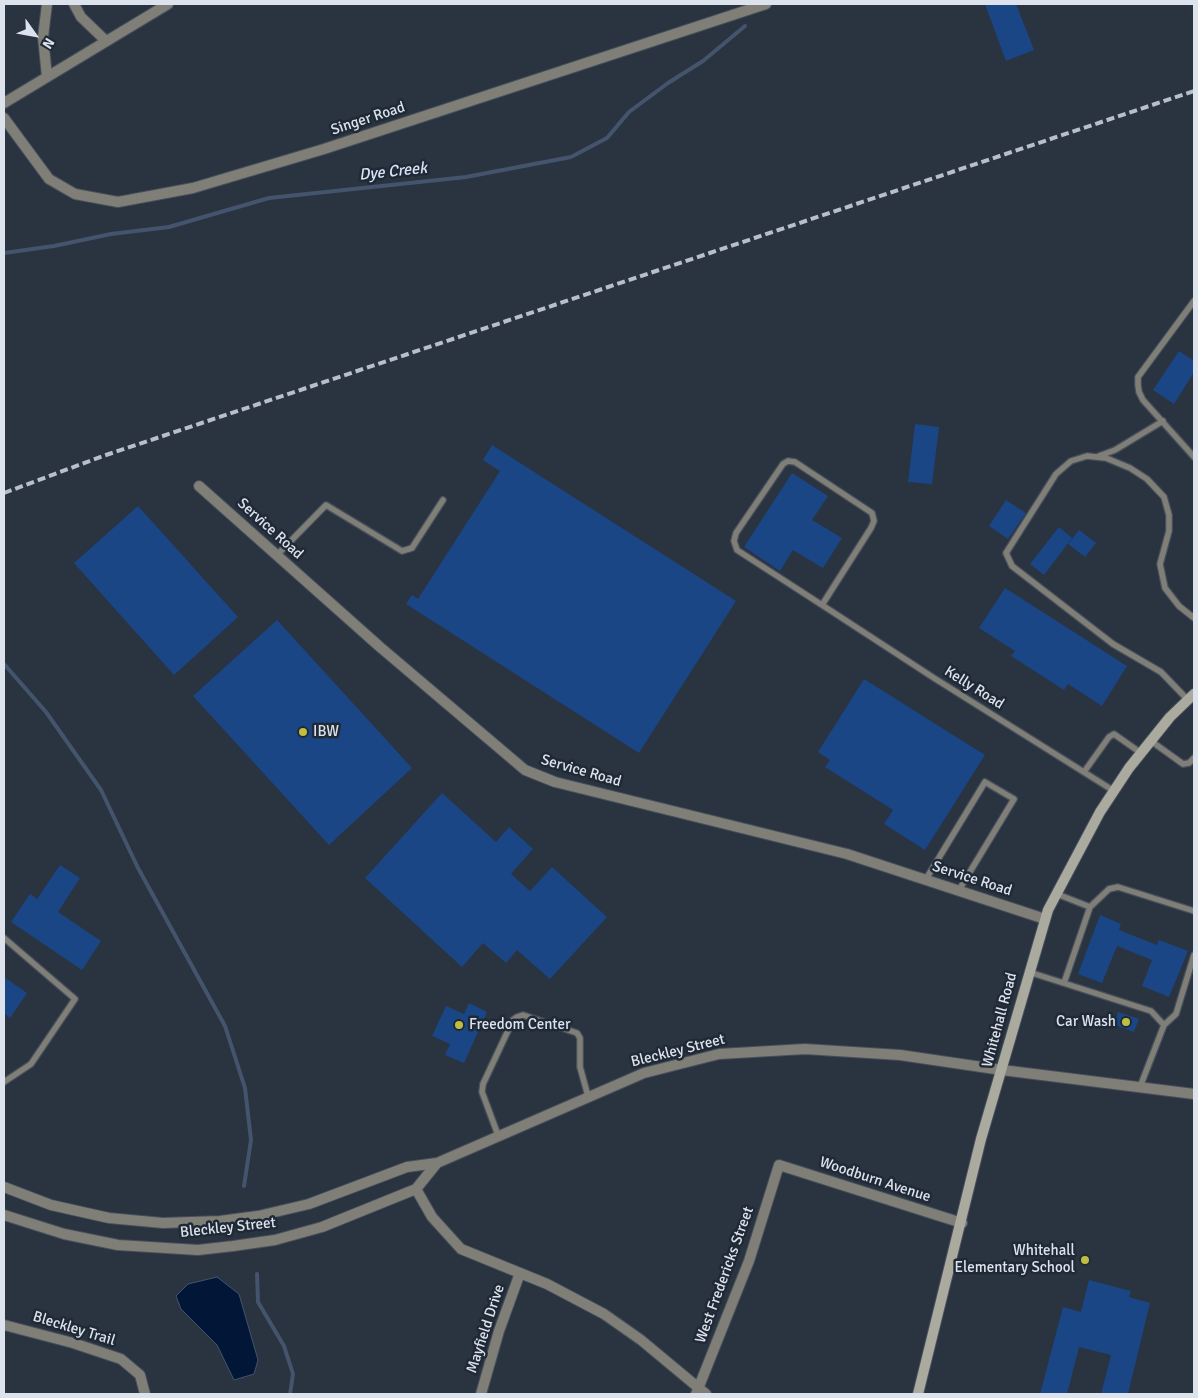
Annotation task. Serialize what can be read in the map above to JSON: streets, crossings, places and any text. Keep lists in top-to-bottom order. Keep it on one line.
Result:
{"streets":{"main road":["Whitehall Road"],"street":["Singer Road","Service Road","Bleckley Street","Woodburn Avenue","West Fredericks Street","Bleckley Trail","Mayfield Drive"],"lane":["Kelly Road"]},"crossings":[["Service Road","Whitehall Road"],["Kelly Road","Whitehall Road"],["Whitehall Road","Bleckley Street"],["Whitehall Road","Woodburn Avenue"],["Woodburn Avenue","West Fredericks Street"]],"water":["Dye Creek"],"places":["IBW","Car Wash","Freedom Center","Whitehall Elementary School"],"north":"bottom right"}
